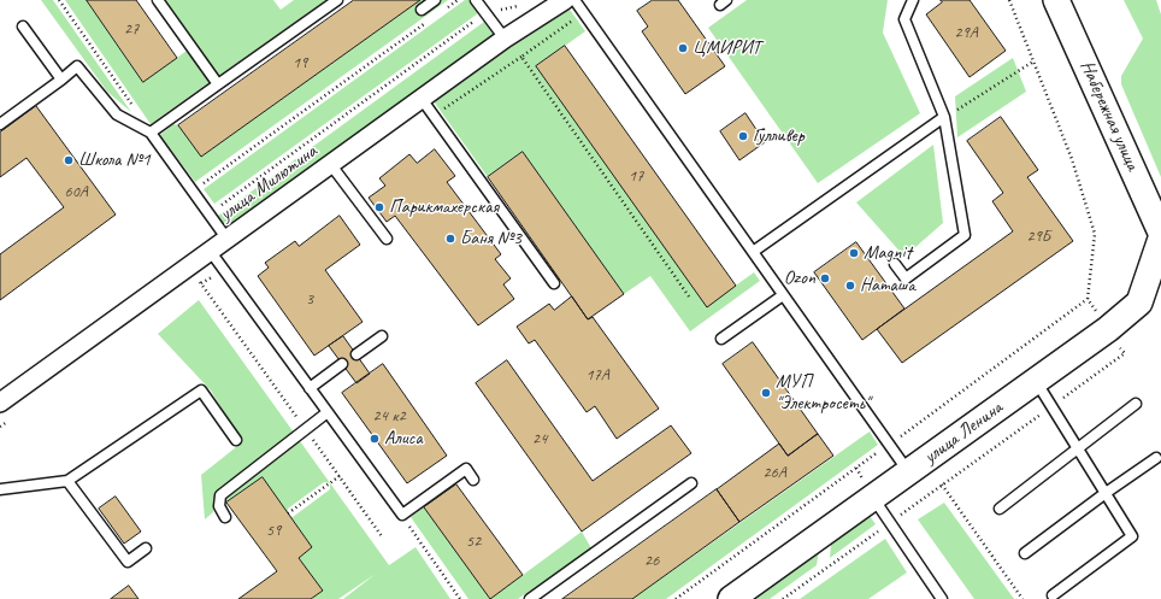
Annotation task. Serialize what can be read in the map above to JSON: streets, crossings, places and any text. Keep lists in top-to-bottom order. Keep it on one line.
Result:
{"streets":{"main road":["Набережная улица","улица Ленина"],"street":["улица Милютина"]},"places":["ЦМИРИТ","Гулливер","Школа №1","Парикмахерская","Баня №3","Magnit","Ozon","Наташа","МУП \"Электросеть\"","Алиса"],"house_numbers":["27","29А","19","17","60А","29Б","3","17А","24 к2","24","26А","59","52","26"]}
